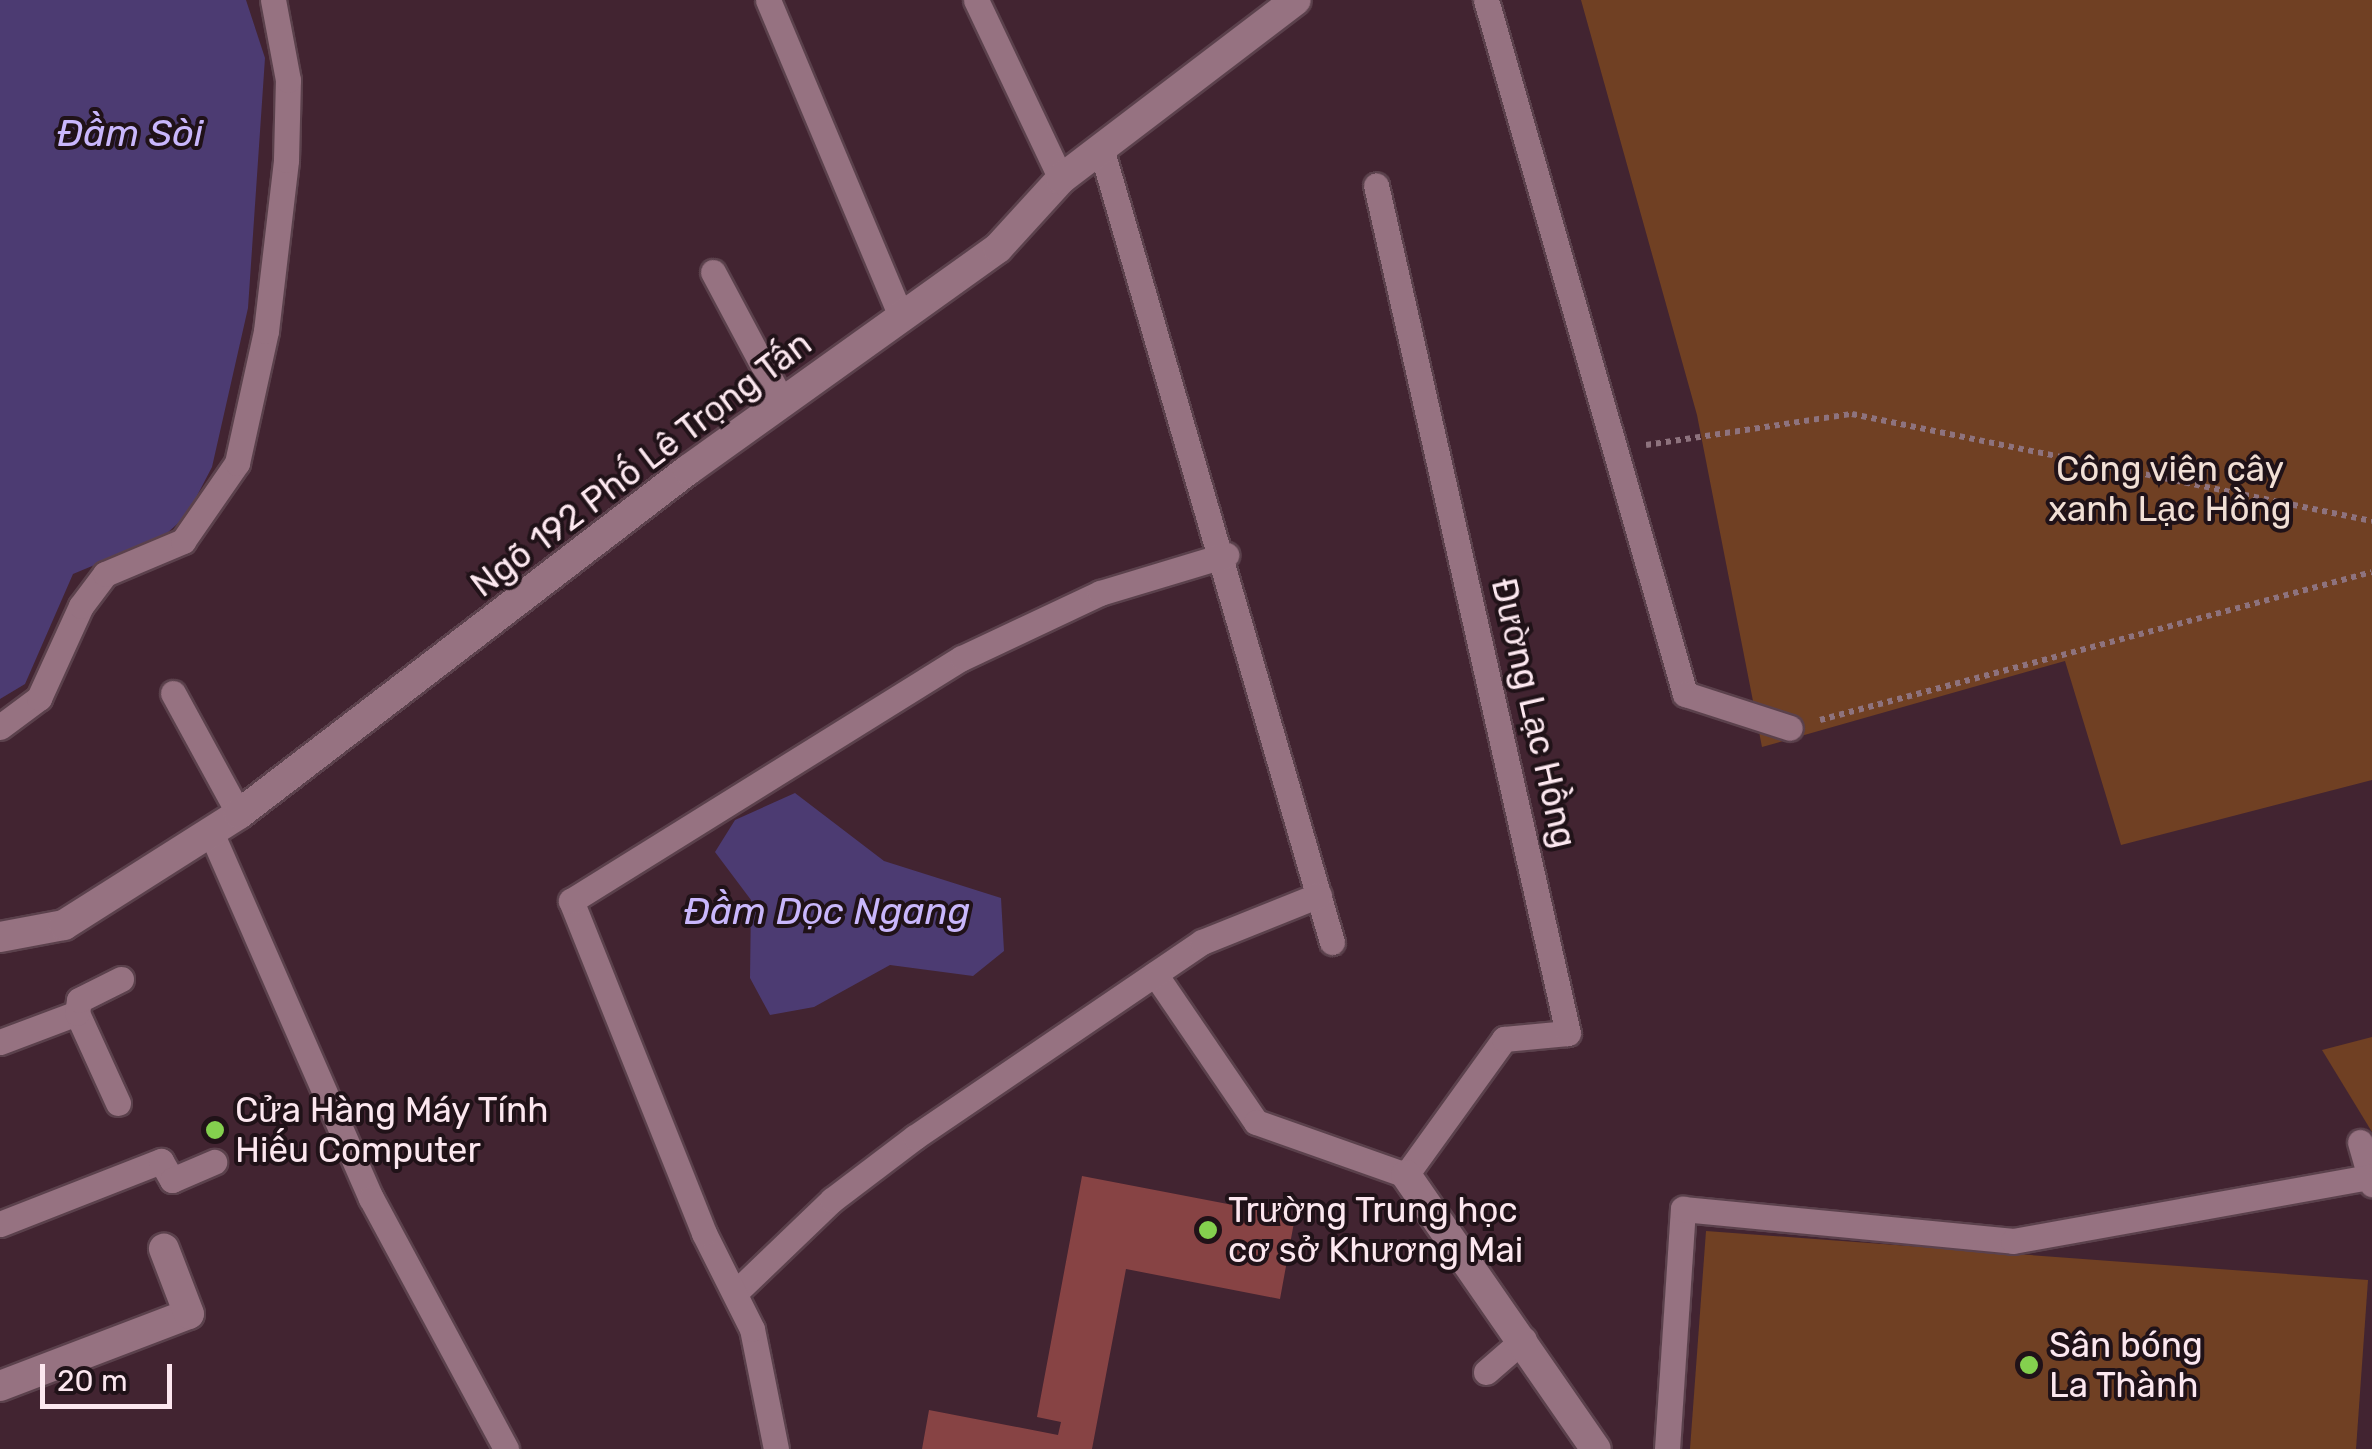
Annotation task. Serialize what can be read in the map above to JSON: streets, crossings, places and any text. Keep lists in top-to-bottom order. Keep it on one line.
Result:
{"streets":{"street":["Ngõ 192 Phố Lê Trọng Tấn"],"lane":["Đường Lạc Hồng"]},"water":["Đầm Sòi","Đầm Dọc Ngang"],"parks":["Công viên cây xanh Lạc Hồng"],"places":["Cửa Hàng Máy Tính Hiếu Computer","Trường Trung học cơ sở Khương Mai","Sân bóng La Thành"],"scale_bar":"20 m"}
